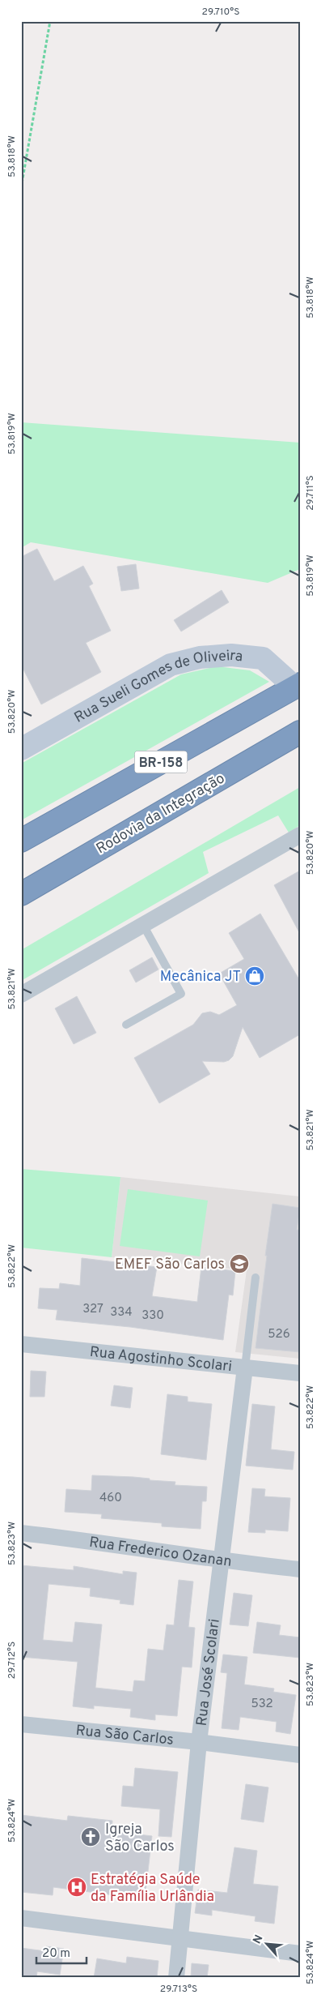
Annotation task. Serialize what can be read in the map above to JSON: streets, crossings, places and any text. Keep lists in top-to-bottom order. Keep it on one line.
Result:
{"streets":{"highway":["BR-158","Rodovia da Integração"],"street":["Rua Sueli Gomes de Oliveira","Rua Agostinho Scolari","Rua Frederico Ozanan","Rua José Scolari","Rua São Carlos"]},"crossings":[["Rua Sueli Gomes de Oliveira","BR-158"],["Rua Agostinho Scolari","Rua José Scolari"],["Rua Frederico Ozanan","Rua José Scolari"],["Rua José Scolari","Rua São Carlos"]],"places":{"shop":["Mecânica JT"],"school or university":["EMEF São Carlos"],"church":["Igreja São Carlos"],"hospital":["Estratégia Saúde da Família Urlândia"]},"house_numbers":["327","334","330","526","460","532"],"scale_bar":"20 m","north":"top left","coordinates":["29.710°S","53.818°W","53.819°W","29.711°S","53.820°W","53.821°W","53.822°W","53.823°W","29.712°S","53.824°W","29.713°S"]}
